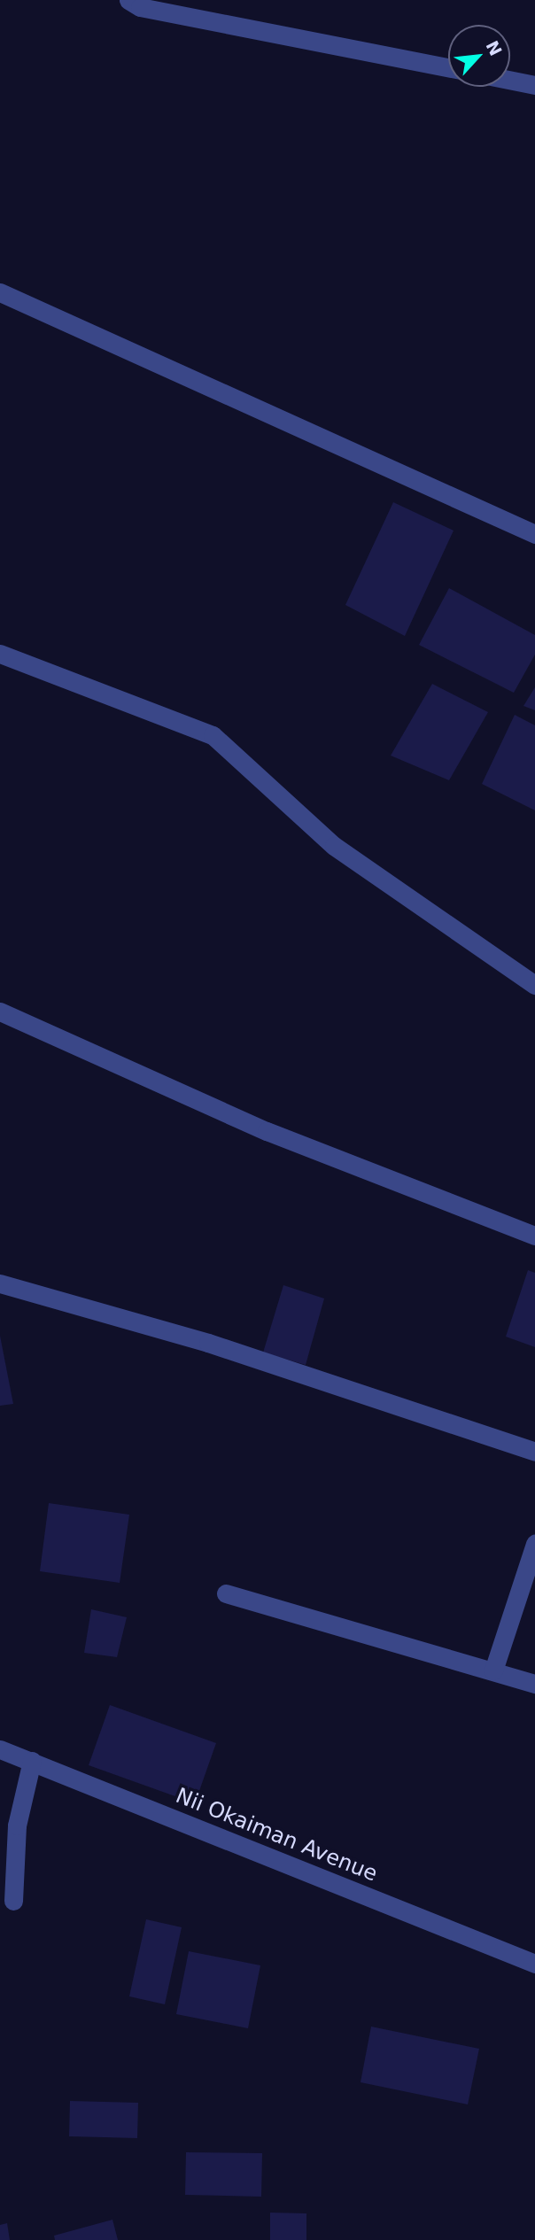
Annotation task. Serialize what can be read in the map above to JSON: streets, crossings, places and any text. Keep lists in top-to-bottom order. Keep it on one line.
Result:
{"streets":{"street":["Nii Okaiman Avenue"]},"north":"top right"}
